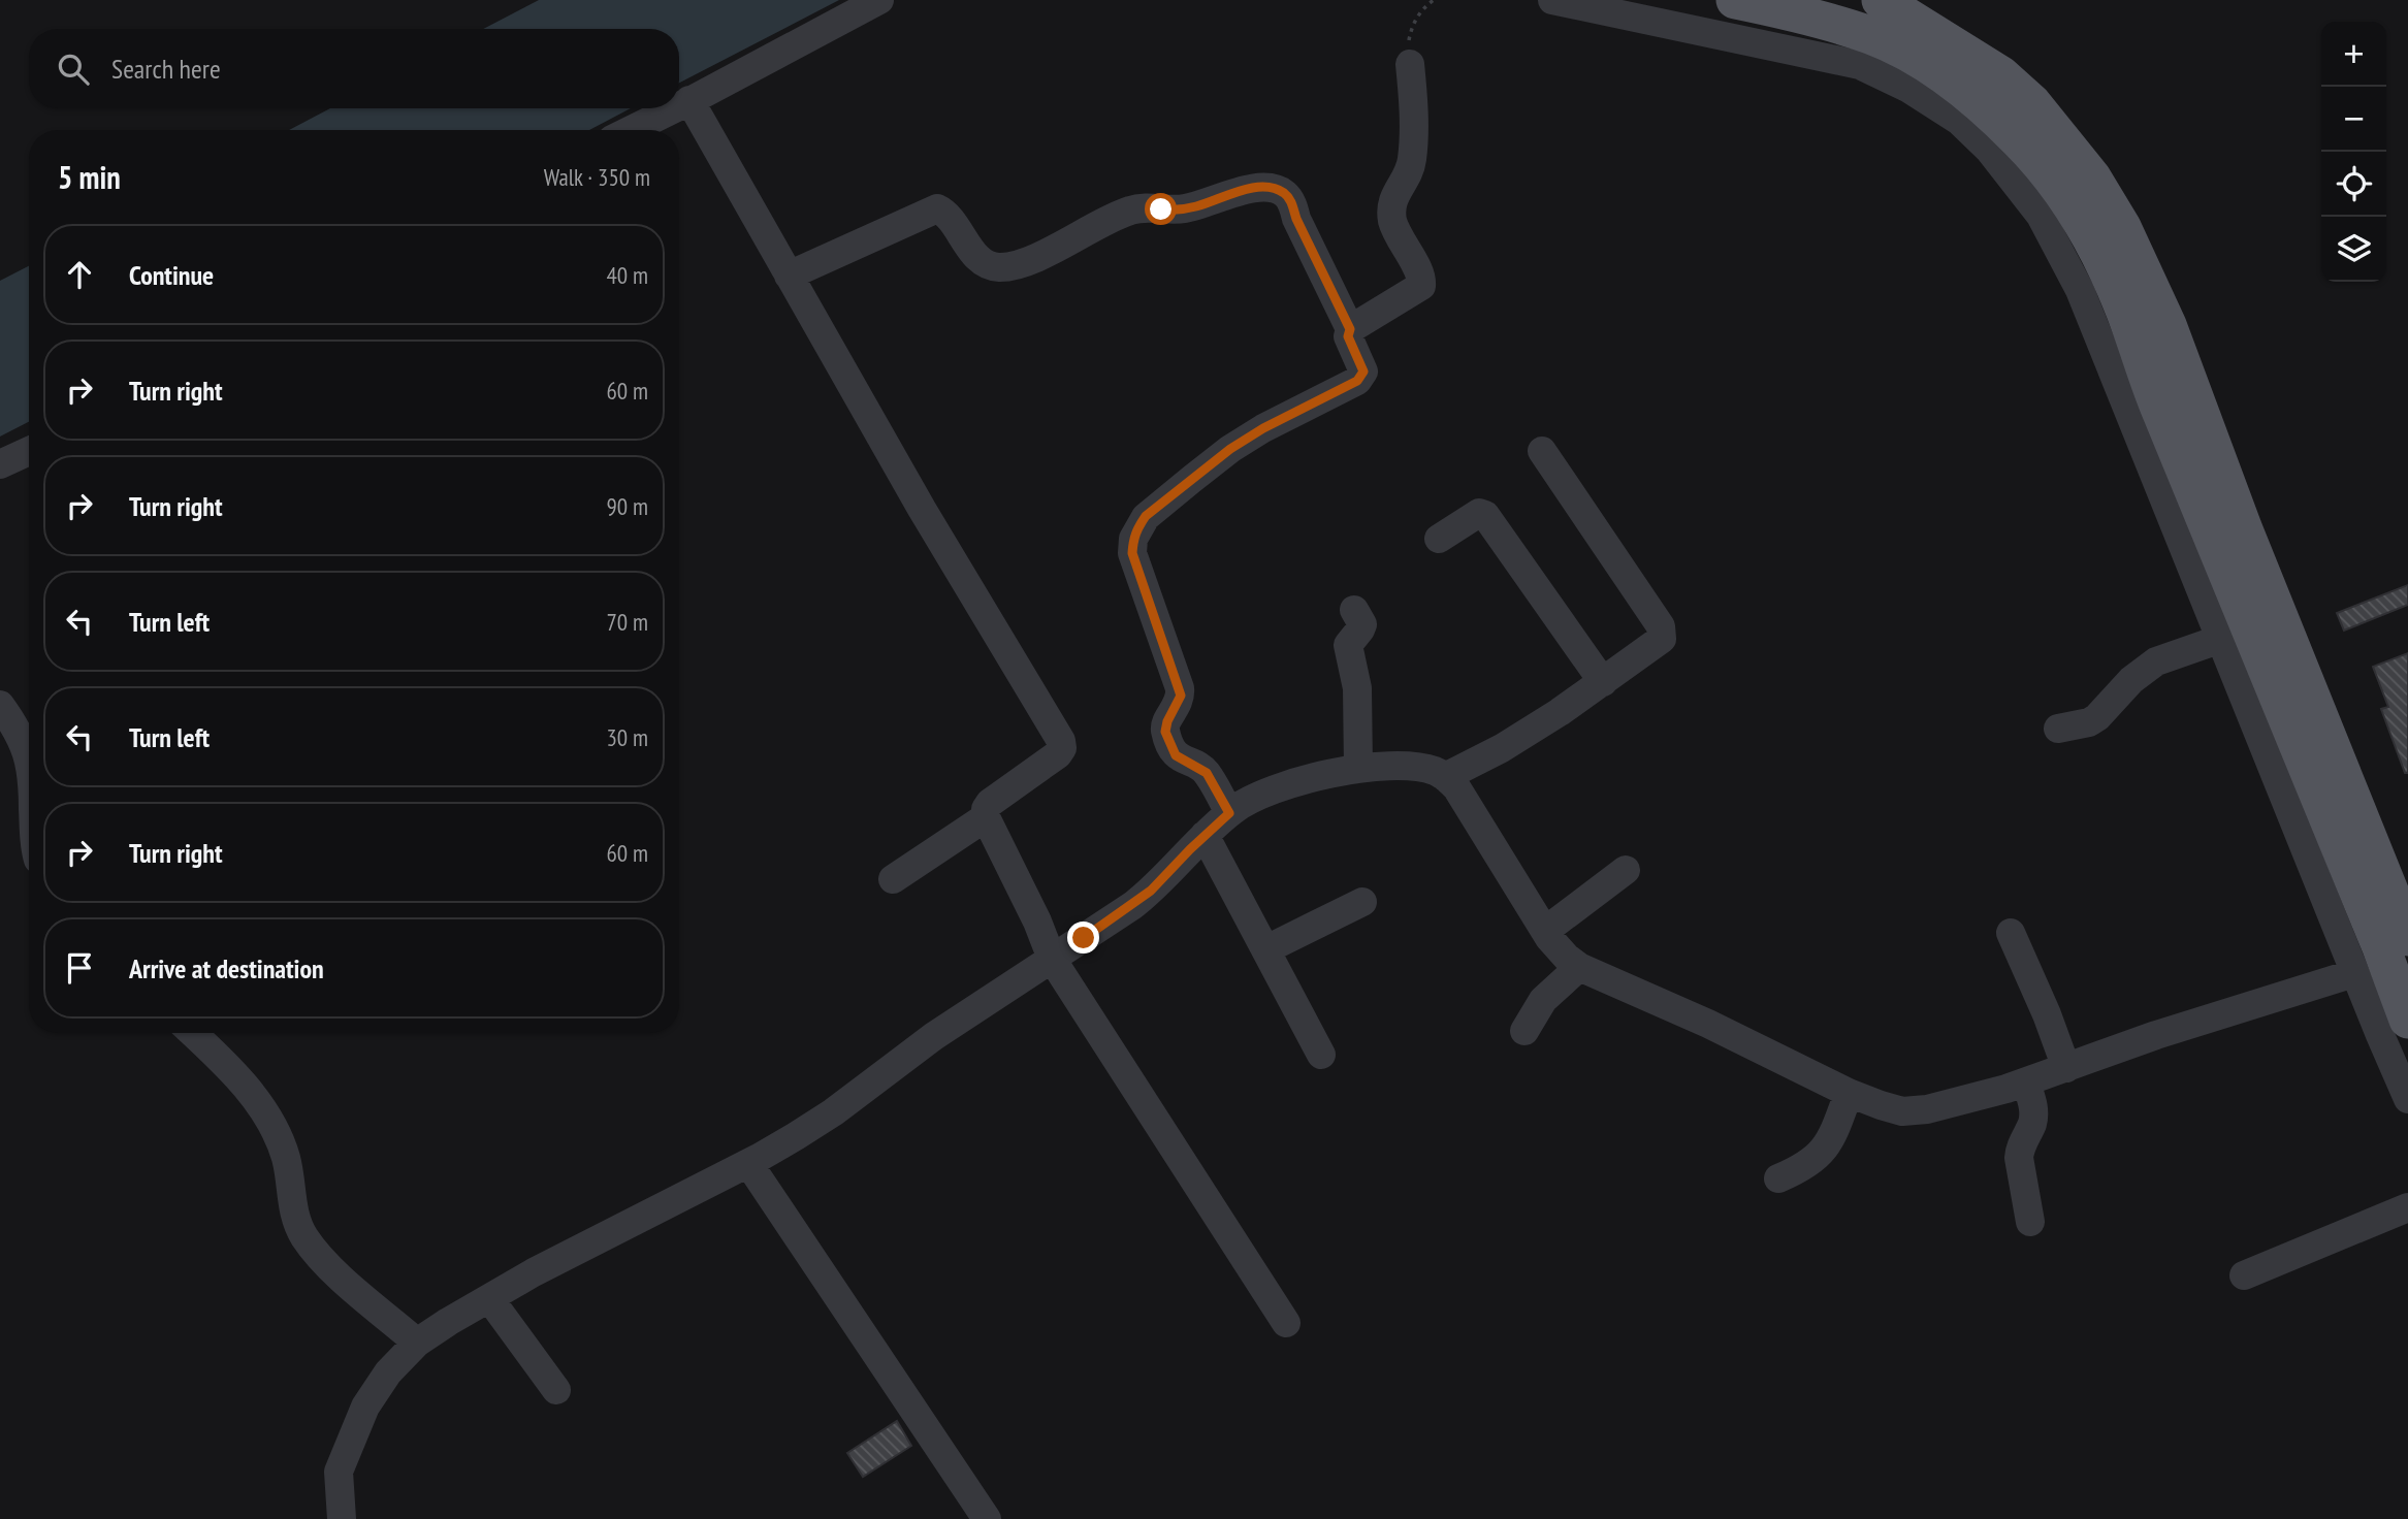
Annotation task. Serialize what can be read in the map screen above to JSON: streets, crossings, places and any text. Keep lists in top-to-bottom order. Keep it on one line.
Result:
{"page":{"map_buttons":["+","−"],"search":"Search here","heading":["5 min","Walk · 350 m"],"list":[["Continue","40 m"],["Turn right","60 m"],["Turn right","90 m"],["Turn left","70 m"],["Turn left","30 m"],["Turn right","60 m"],"Arrive at destination"]}}
